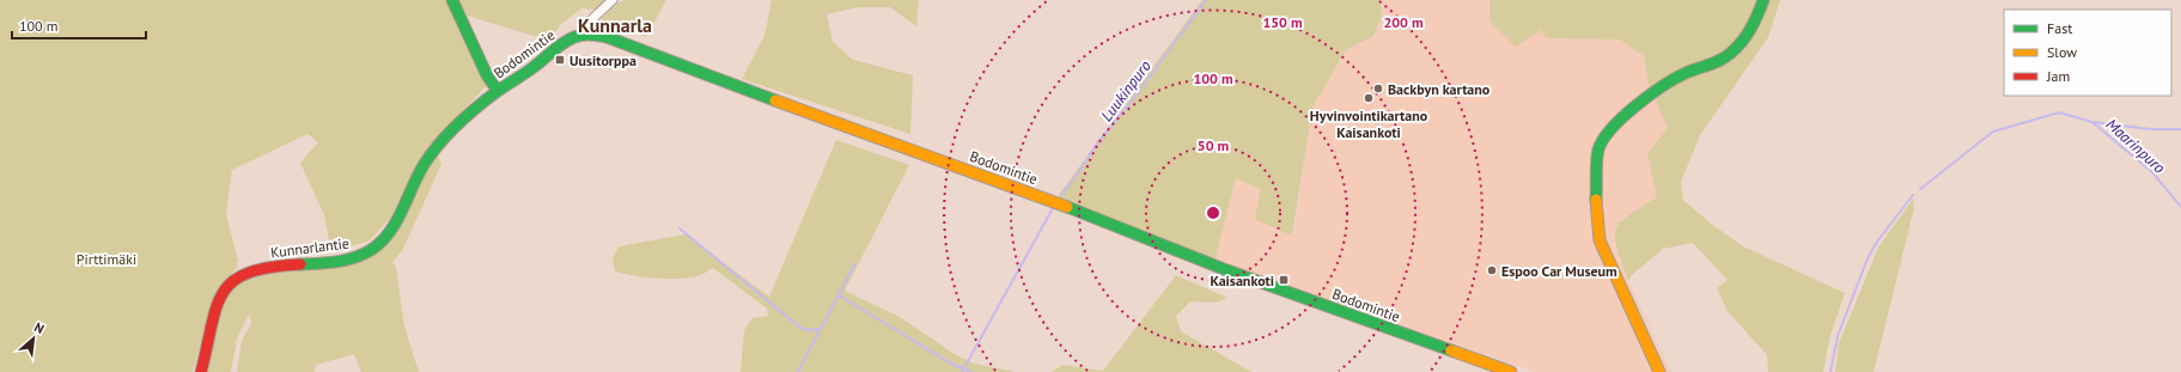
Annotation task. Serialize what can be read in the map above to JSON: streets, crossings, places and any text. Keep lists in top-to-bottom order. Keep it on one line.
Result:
{"streets":{"main road":["Bodomintie","Kunnarlantie"]},"crossings":[["Bodomintie","Kunnarlantie"]],"districts":["Kunnarla"],"water":["Luukinpuro","Maarinpuro"],"parks":["Pirttimäki"],"places":{"transit":["Uusitorppa","Kaisankoti"],"other":["Backbyn kartano","Hyvinvointikartano Kaisankoti","Espoo Car Museum"]},"legend":["Fast","Slow","Jam"],"scale_bar":"100 m","north":"top right","rings":["200 m","150 m","100 m","50 m"]}
